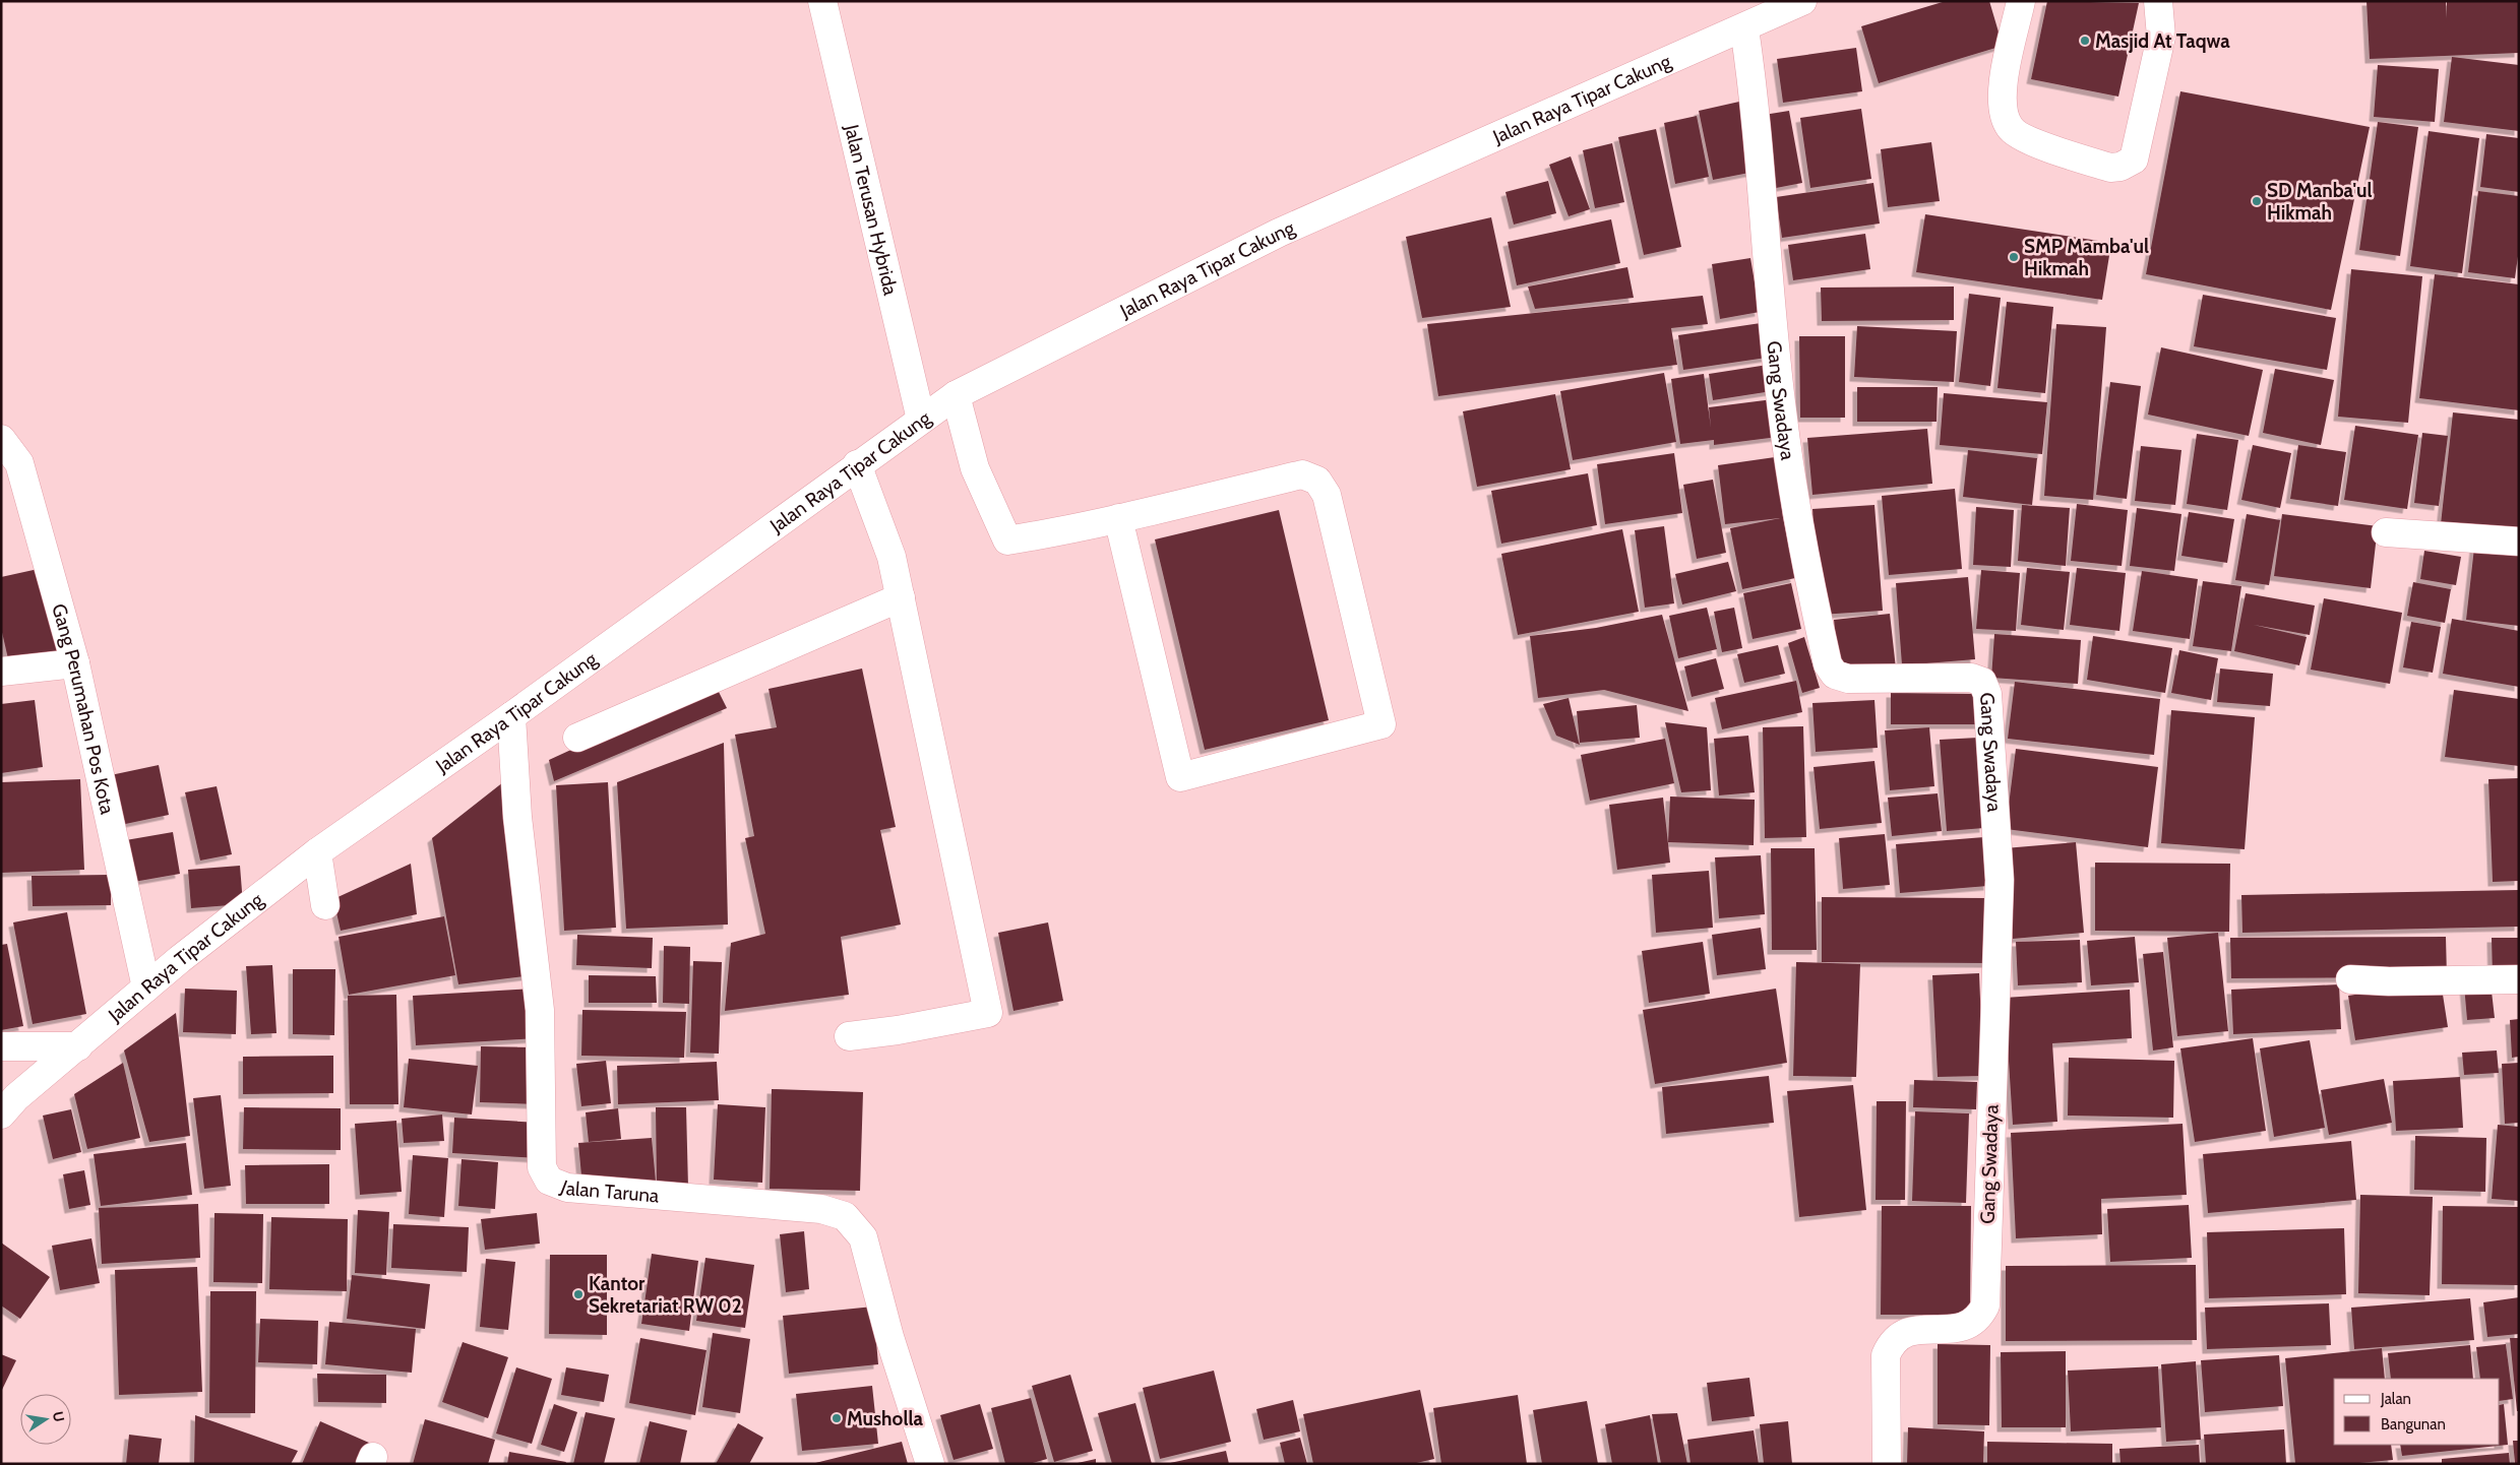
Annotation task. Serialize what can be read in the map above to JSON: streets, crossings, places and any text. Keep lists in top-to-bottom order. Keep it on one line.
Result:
{"streets":{"street":["Jalan Raya Tipar Cakung","Jalan Terusan Hybrida","Gang Swadaya","Gang Perumahan Pos Kota","Jalan Taruna"]},"crossings":[["Jalan Raya Tipar Cakung","Jalan Terusan Hybrida"],["Jalan Raya Tipar Cakung","Gang Swadaya"],["Jalan Raya Tipar Cakung","Gang Perumahan Pos Kota"],["Jalan Raya Tipar Cakung","Jalan Taruna"]],"places":["Masjid At Taqwa","SD Manba'ul Hikmah","SMP Mamba'ul Hikmah","Kantor Sekretariat RW 02","Musholla"],"legend":["Jalan","Bangunan"],"north":"right"}
